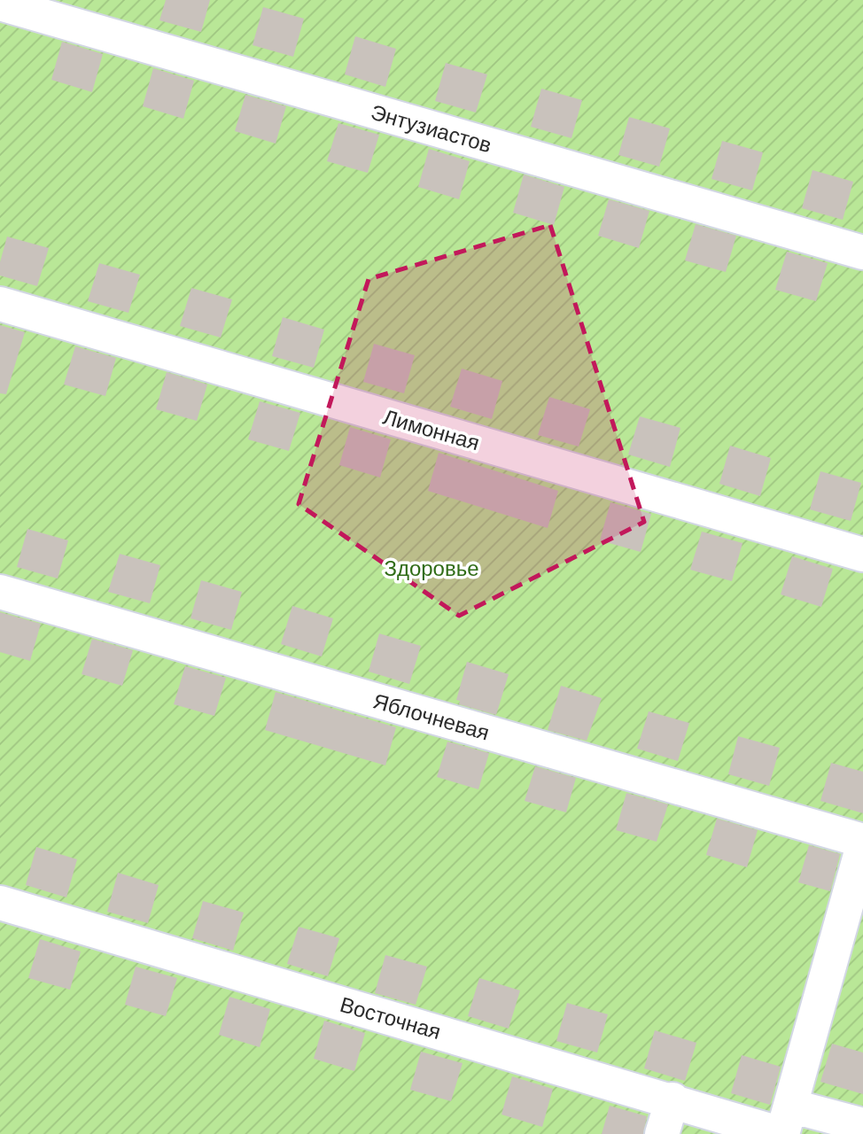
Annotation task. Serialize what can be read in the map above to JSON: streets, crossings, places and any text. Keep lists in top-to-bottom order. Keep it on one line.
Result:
{"streets":{"street":["Энтузиастов","Лимонная","Яблочневая","Восточная"]},"parks":["Здоровье"]}
